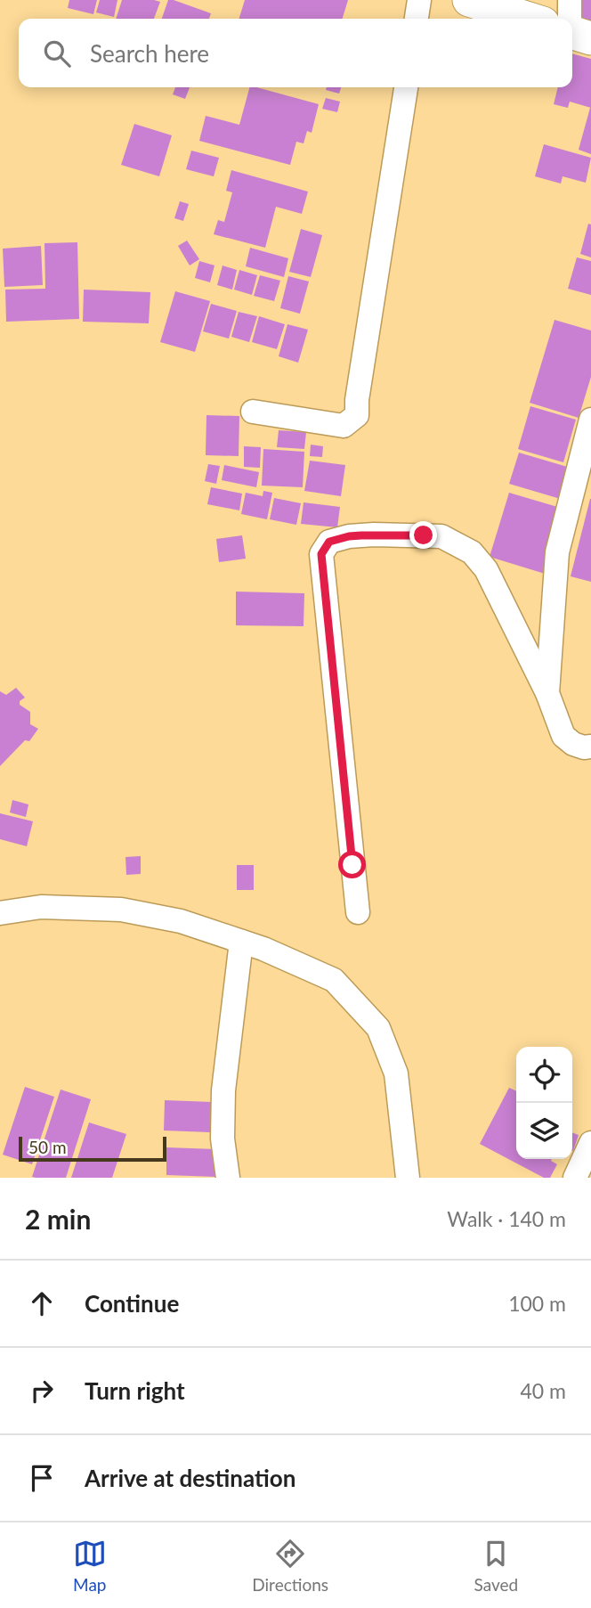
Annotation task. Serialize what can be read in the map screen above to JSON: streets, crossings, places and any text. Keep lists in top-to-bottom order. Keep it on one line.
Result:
{"scale_bar":"50 m","page":{"search":"Search here","scale":"50 m","heading":["2 min","Walk · 140 m"],"list":[["Continue","100 m"],["Turn right","40 m"],"Arrive at destination"],"nav":["Map","Directions","Saved"]}}
